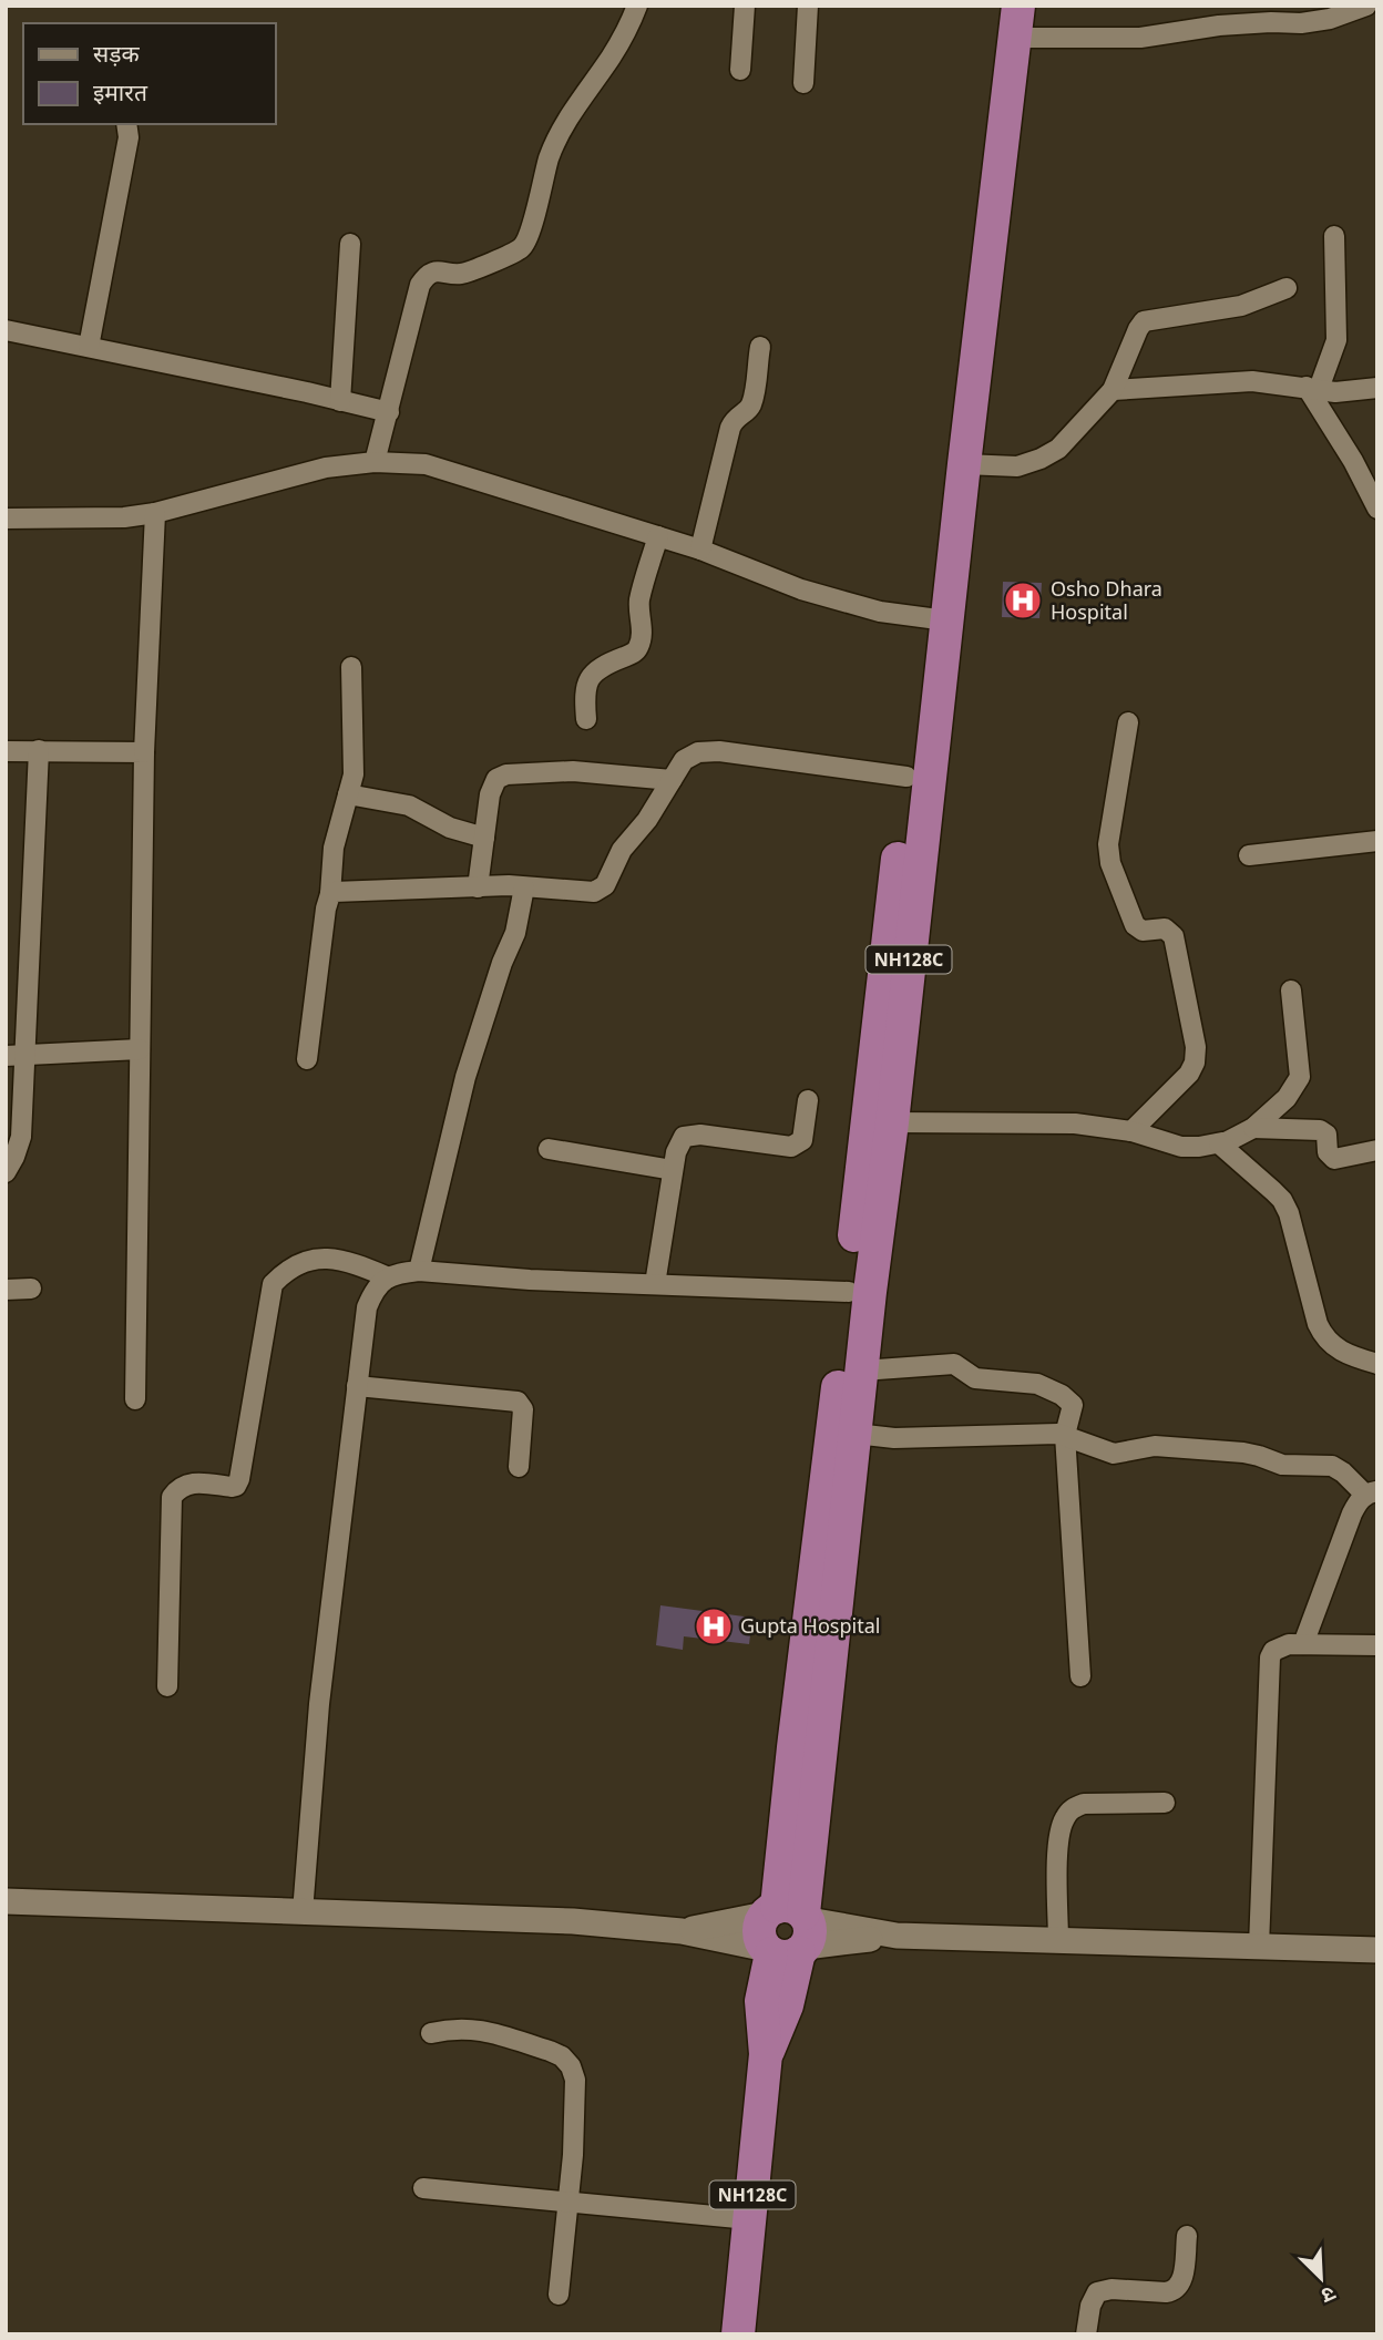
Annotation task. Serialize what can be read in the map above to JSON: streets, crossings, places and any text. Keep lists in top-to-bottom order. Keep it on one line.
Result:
{"streets":{"highway":["NH128C"]},"places":{"hospital":["Osho Dhara Hospital","Gupta Hospital"]},"legend":["सड़क","इमारत"],"north":"bottom right"}
